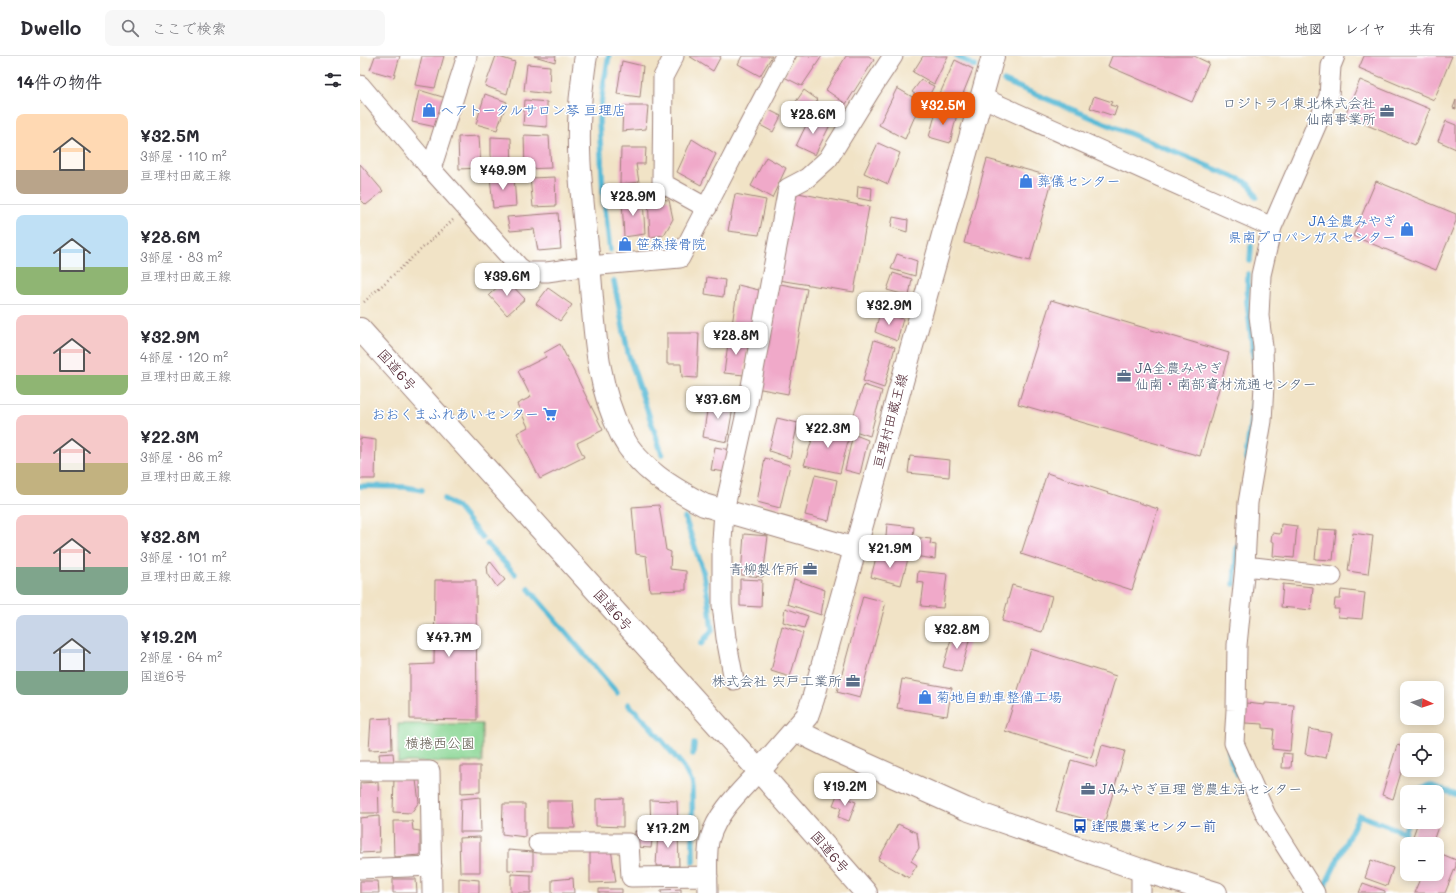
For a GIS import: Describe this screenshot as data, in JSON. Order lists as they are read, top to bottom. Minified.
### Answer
{"streets":{"main road":["国道6号","亘理村田蔵王線"]},"crossings":[["国道6号","亘理村田蔵王線"]],"parks":["横捲西公園"],"places":{"shop":["ヘアトータルサロン琴 亘理店","葬儀センター","JA全農みやぎ 県南プロパンガスセンター","笹森接骨院","菊地自動車整備工場"],"office":["ロジトライ東北株式会社 仙南事業所","JA全農みやぎ 仙南・南部資材流通センター","青柳製作所","株式会社 宍戸工業所","JAみやぎ亘理 営農生活センター"],"supermarket":["おおくまふれあいセンター"],"bus stop":["逢隈農業センター前"]},"north":"right","page":{"header":"Dwello","search":"ここで検索","nav":["地図","レイヤ","共有"],"heading":"14件の物件","price":["¥32.5M","¥28.6M","¥49.9M","¥28.9M","¥39.6M","¥32.9M","¥28.8M","¥37.6M","¥22.3M","¥21.9M","¥32.8M","¥47.7M","¥19.2M","¥17.2M"],"list":[{"name":"¥32.5M","note":"3部屋 · 110 m² · 亘理村田蔵王線"},{"name":"¥28.6M","note":"3部屋 · 83 m² · 亘理村田蔵王線"},{"name":"¥32.9M","note":"4部屋 · 120 m² · 亘理村田蔵王線"},{"name":"¥22.3M","note":"3部屋 · 86 m² · 亘理村田蔵王線"},{"name":"¥32.8M","note":"3部屋 · 101 m² · 亘理村田蔵王線"},{"name":"¥19.2M","note":"2部屋 · 64 m² · 国道6号"}],"map_buttons":["+","−"]}}
